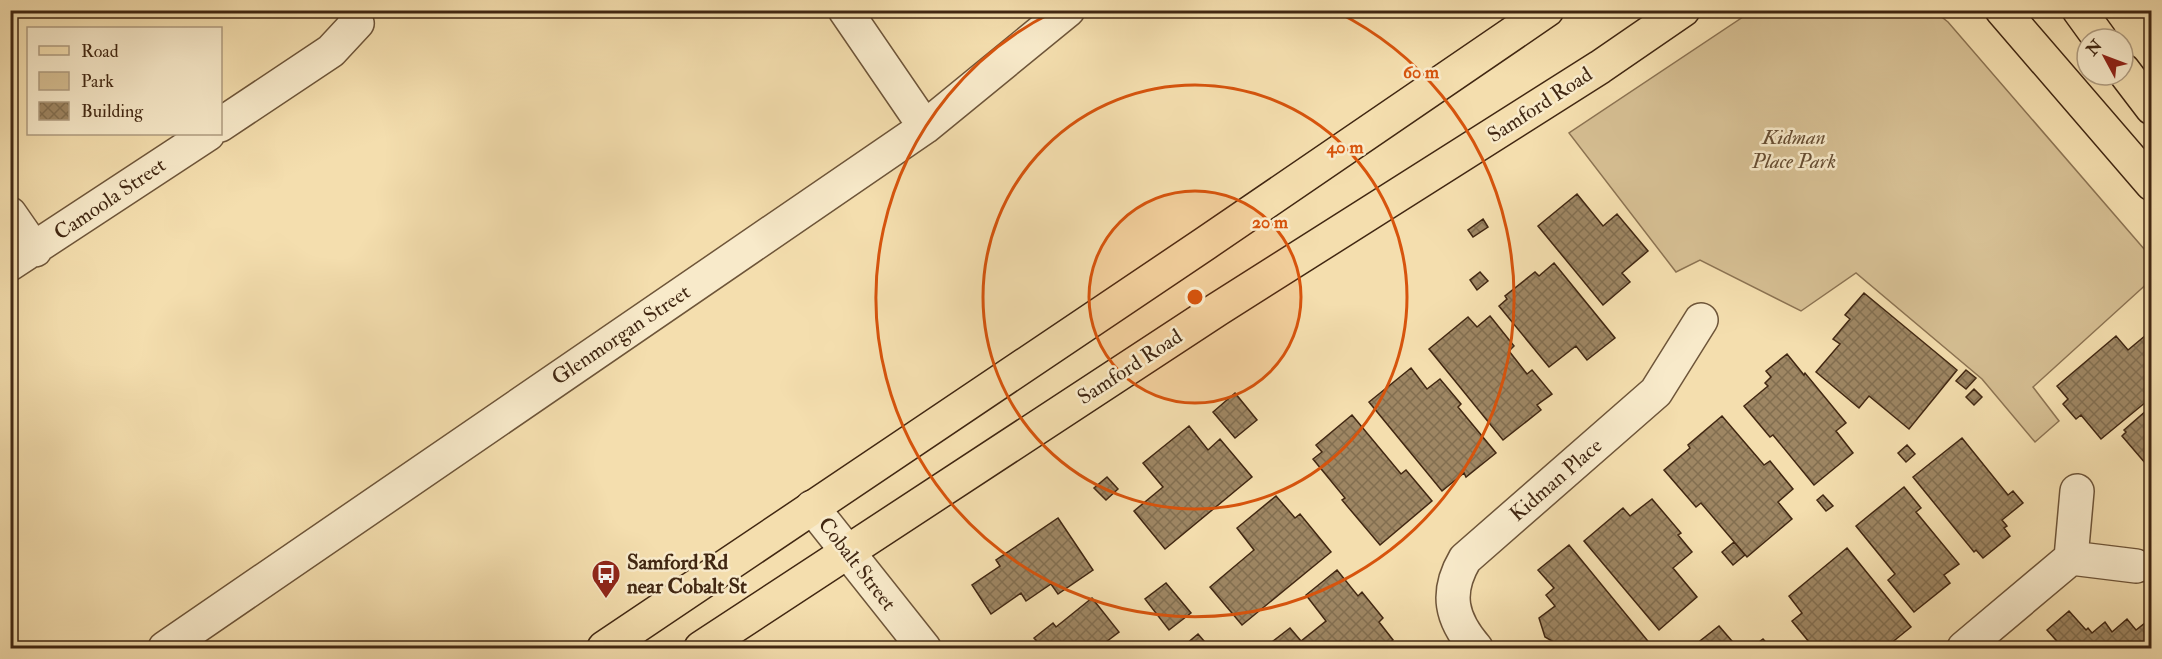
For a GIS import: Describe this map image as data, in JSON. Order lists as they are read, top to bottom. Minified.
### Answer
{"streets":{"main road":["Samford Road"],"street":["Camoola Street","Glenmorgan Street","Kidman Place","Cobalt Street"]},"crossings":[["Samford Road","Cobalt Street"]],"parks":["Kidman Place Park"],"places":{"bus stop":["Samford Rd near Cobalt St"]},"legend":["Road","Park","Building"],"north":"top left","rings":["60 m","40 m","20 m"]}
